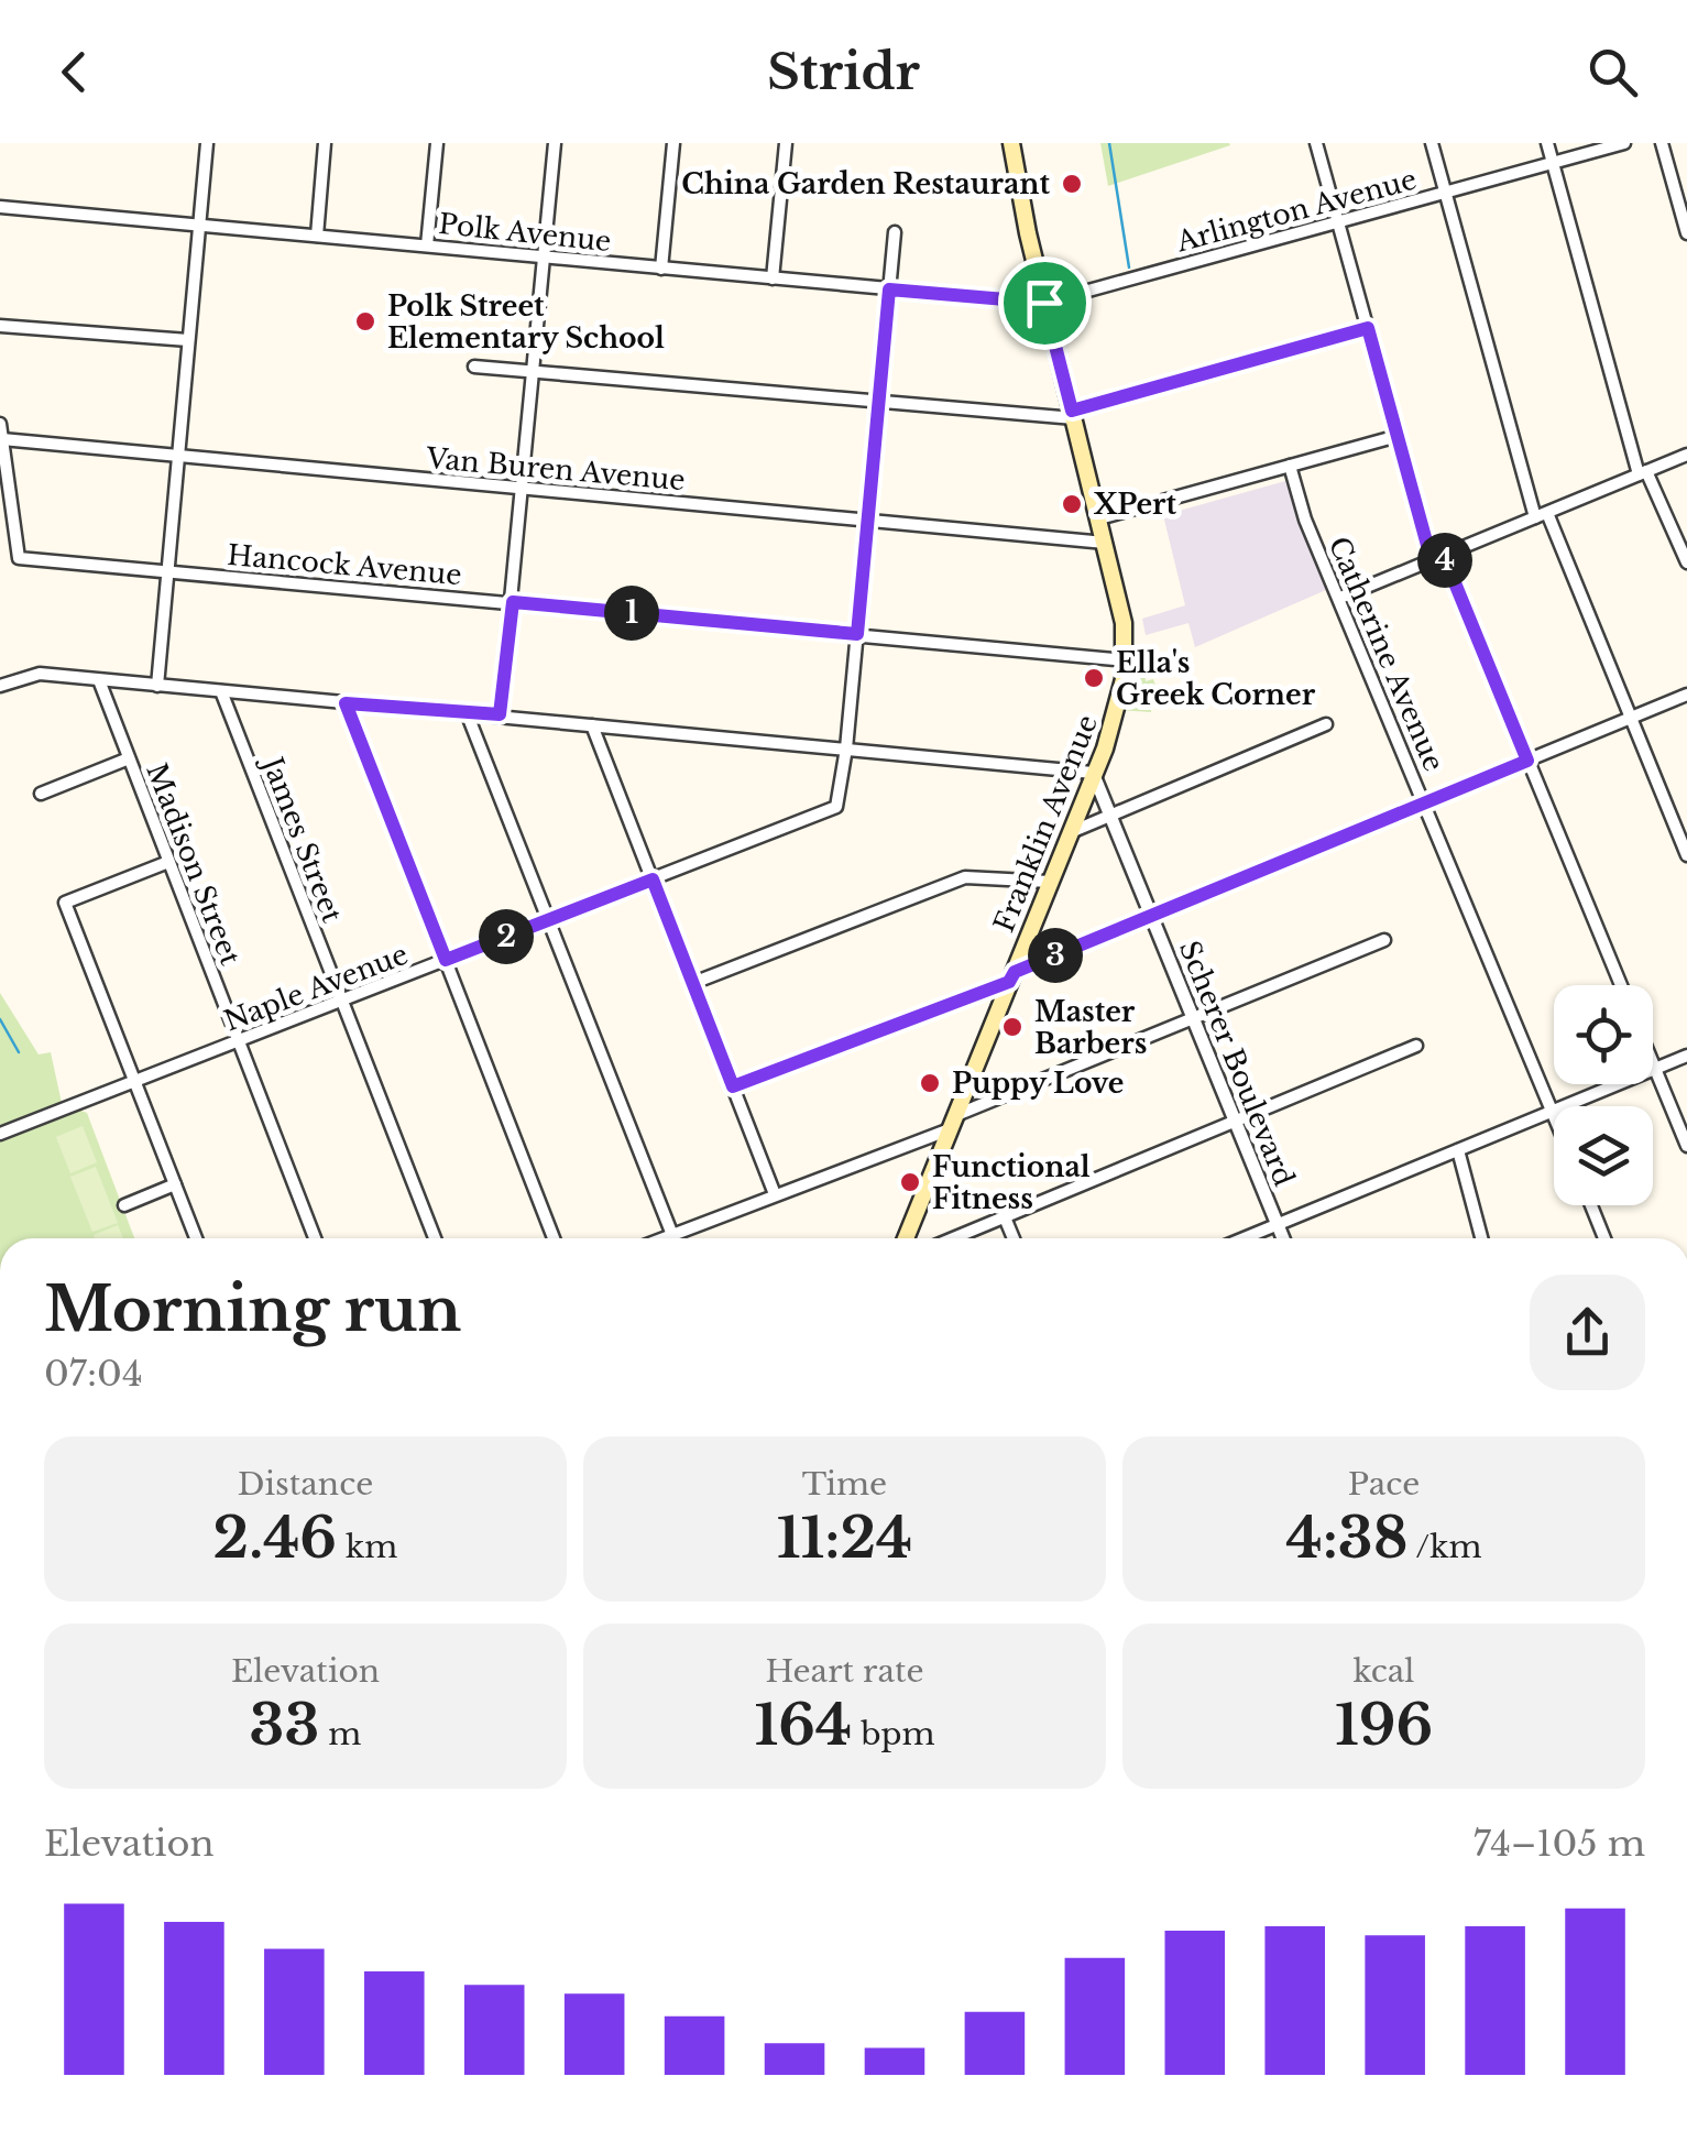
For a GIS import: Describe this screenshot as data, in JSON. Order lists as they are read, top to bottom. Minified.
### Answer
{"streets":{"main road":["Franklin Avenue"],"street":["Arlington Avenue","Polk Avenue","Van Buren Avenue","Hancock Avenue","Catherine Avenue","James Street","Madison Street","Naple Avenue","Scherer Boulevard"]},"crossings":[["Arlington Avenue","Polk Avenue"],["Arlington Avenue","Franklin Avenue"],["Polk Avenue","Franklin Avenue"],["Van Buren Avenue","Hancock Avenue"],["Van Buren Avenue","Franklin Avenue"],["Hancock Avenue","Franklin Avenue"],["Franklin Avenue","Scherer Boulevard"],["James Street","Naple Avenue"],["Madison Street","Naple Avenue"]],"places":["China Garden Restaurant","Polk Street Elementary School","XPert","Ella's Greek Corner","Master Barbers","Puppy Love","Functional Fitness"],"page":{"header":"Stridr","pins":["4","1","2","3"],"heading":["Morning run","07:04"],"stats":[["Distance","2.46 km"],["Time","11:24"],["Pace","4:38 /km"],["Elevation","33 m"],["Heart rate","164 bpm"],["kcal","196"]],"chart":["Elevation","74–105 m"]}}
